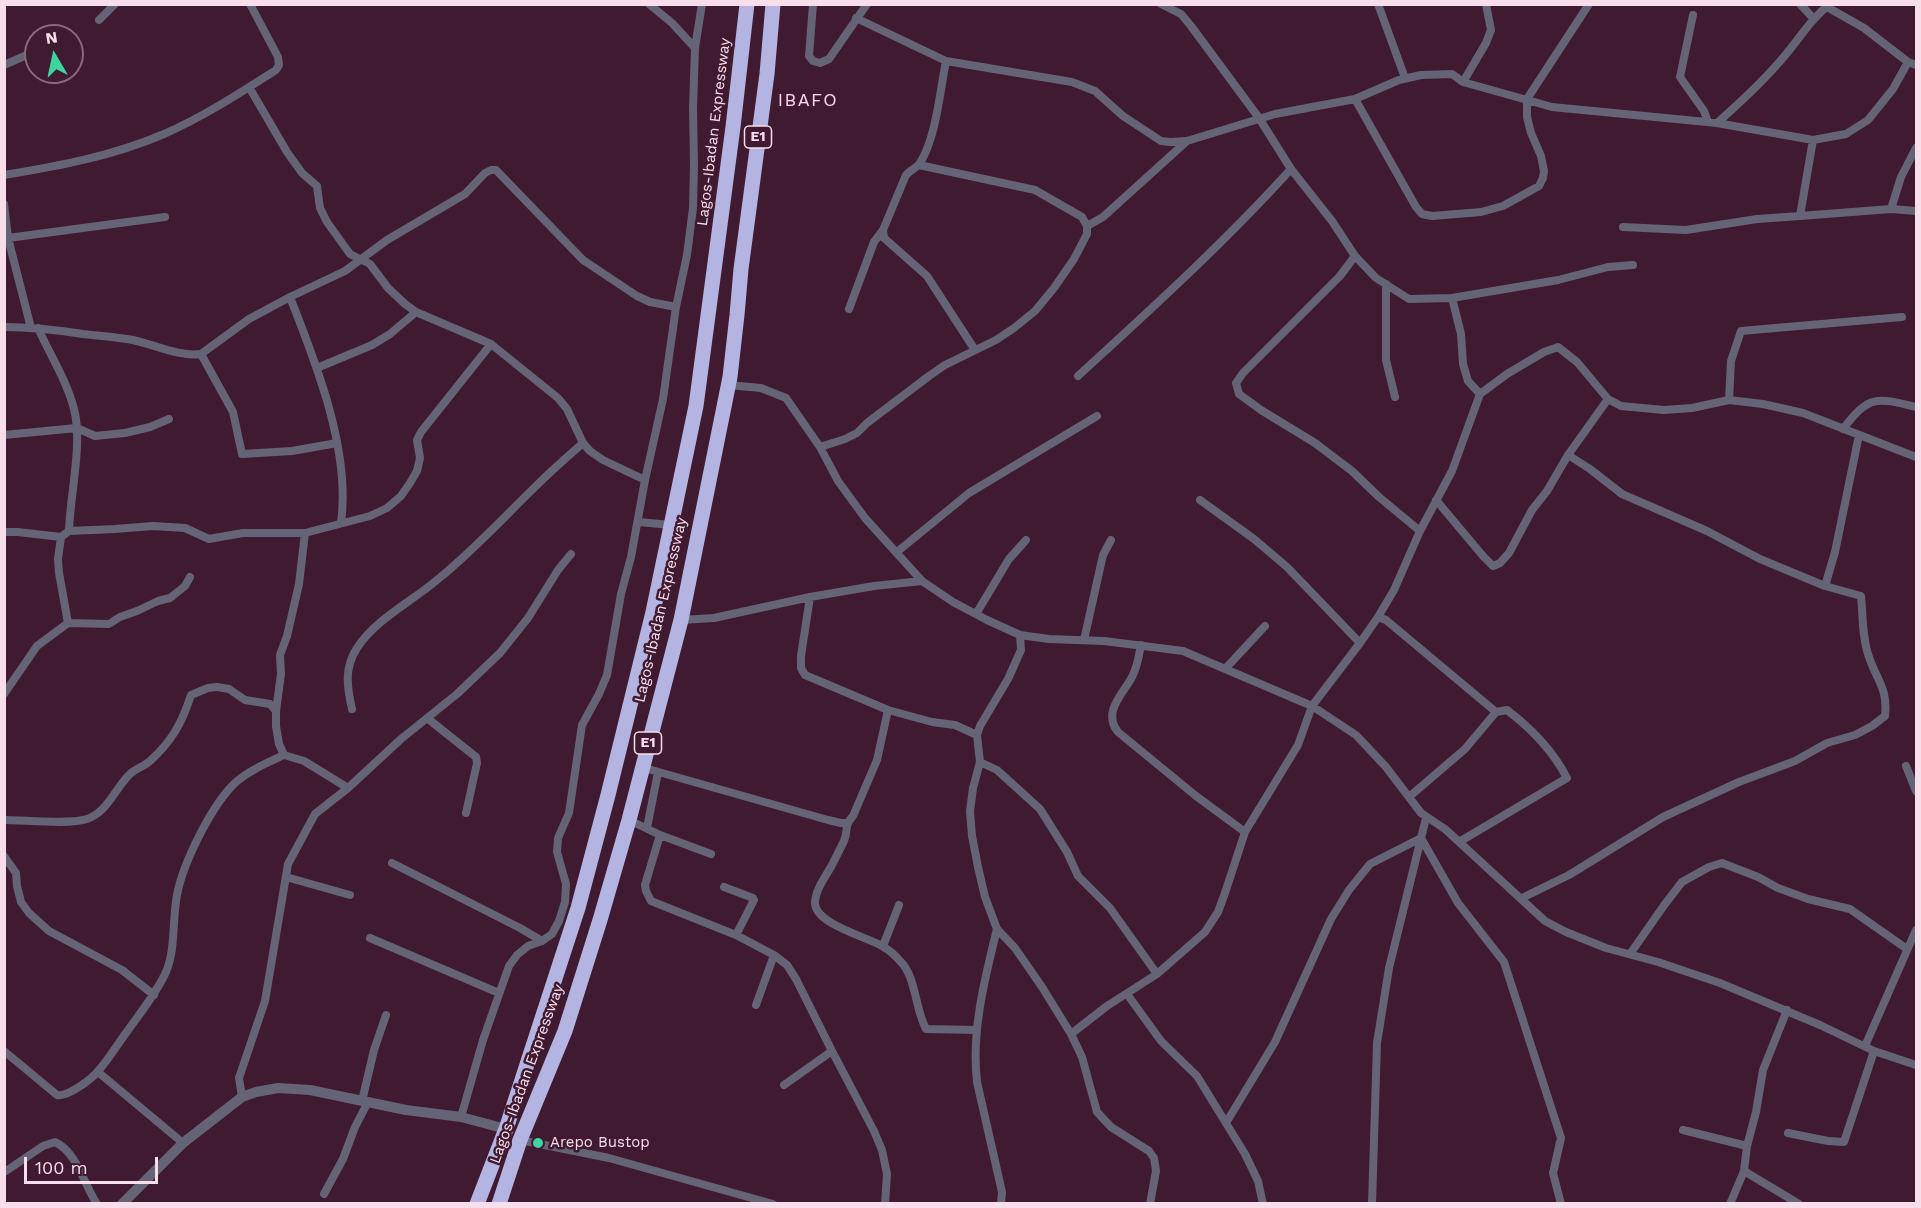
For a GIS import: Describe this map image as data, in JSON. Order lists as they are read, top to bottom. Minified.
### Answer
{"streets":{"highway":["Lagos-Ibadan Expressway","E1"]},"districts":["IBAFO"],"places":["Arepo Bustop"],"scale_bar":"100 m","north":"top"}
